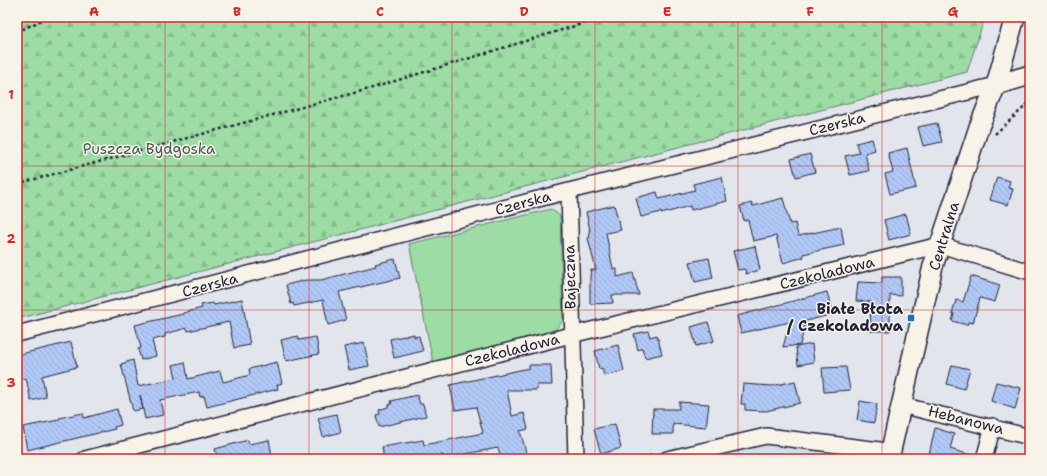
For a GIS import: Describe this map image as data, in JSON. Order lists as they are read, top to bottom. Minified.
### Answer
{"streets":{"street":["Czerska","Centralna","Czekoladowa","Bajeczna","Hebanowa"]},"crossings":[["Czerska","Centralna"],["Czerska","Bajeczna"],["Centralna","Czekoladowa"],["Centralna","Hebanowa"],["Czekoladowa","Bajeczna"]],"parks":["Puszcza Bydgoska"],"places":{"transit":["Białe Błota / Czekoladowa"]},"grid":{"columns":["A","B","C","D","E","F","G"],"rows":["1","2","3"]}}
